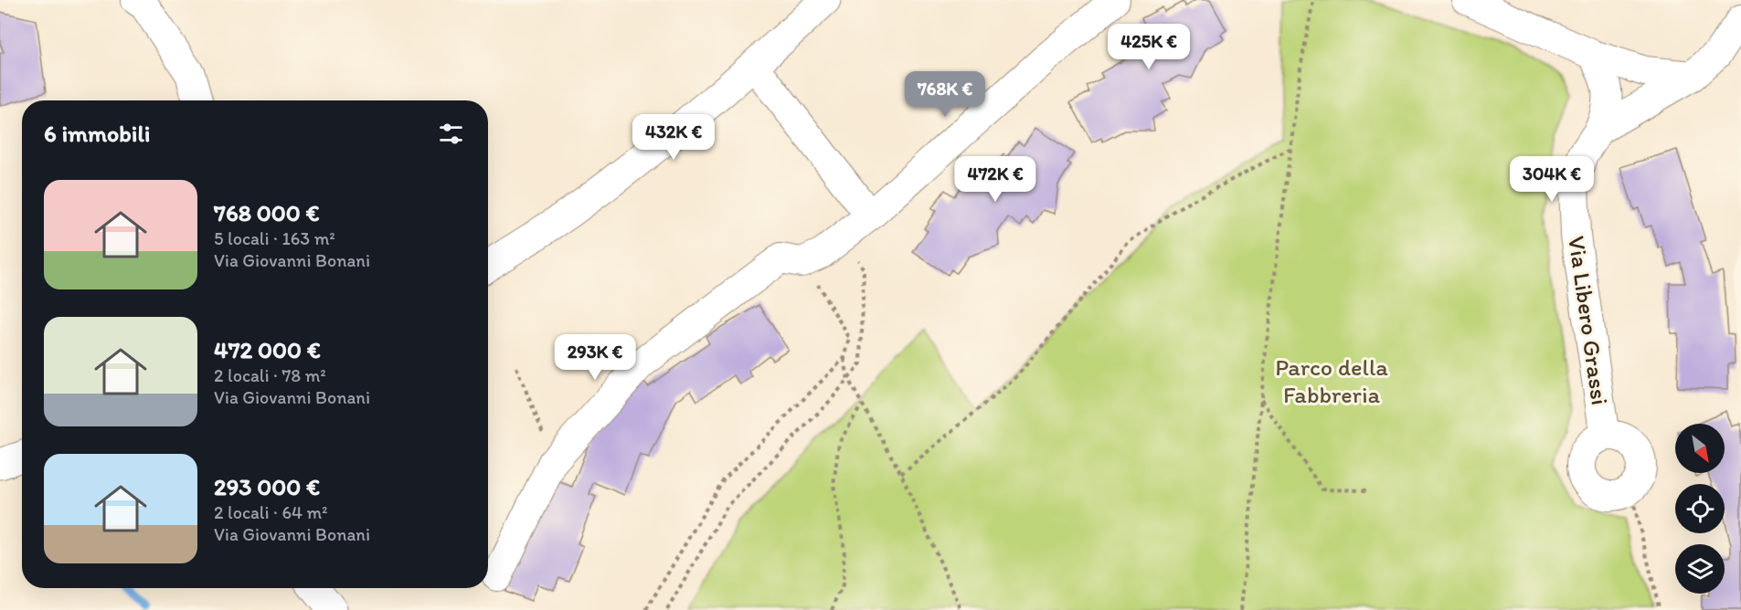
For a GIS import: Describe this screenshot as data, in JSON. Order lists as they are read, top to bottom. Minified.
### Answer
{"streets":{"street":["Via Libero Grassi"]},"parks":["Parco della Fabbreria"],"north":"bottom right","page":{"price":["425K €","768K €","432K €","472K €","304K €","293K €"],"heading":"6 immobili","list":[{"name":"768 000 €","note":"5 locali · 163 m² · Via Giovanni Bonani"},{"name":"472 000 €","note":"2 locali · 78 m² · Via Giovanni Bonani"},{"name":"293 000 €","note":"2 locali · 64 m² · Via Giovanni Bonani"}]}}
